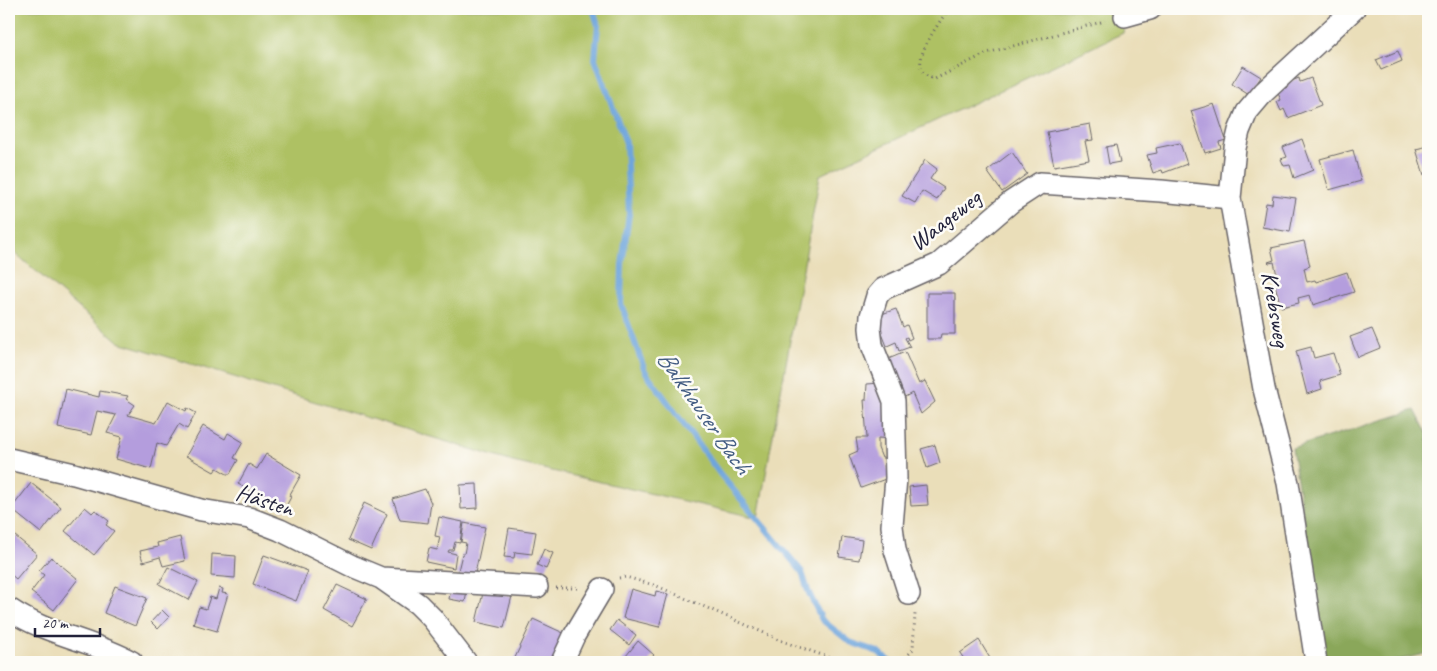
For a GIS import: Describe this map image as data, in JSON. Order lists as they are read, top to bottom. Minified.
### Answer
{"streets":{"street":["Waageweg","Krebsweg","Hästen"]},"crossings":[["Waageweg","Krebsweg"]],"water":["Balkhauser Bach"],"scale_bar":"20 m"}
